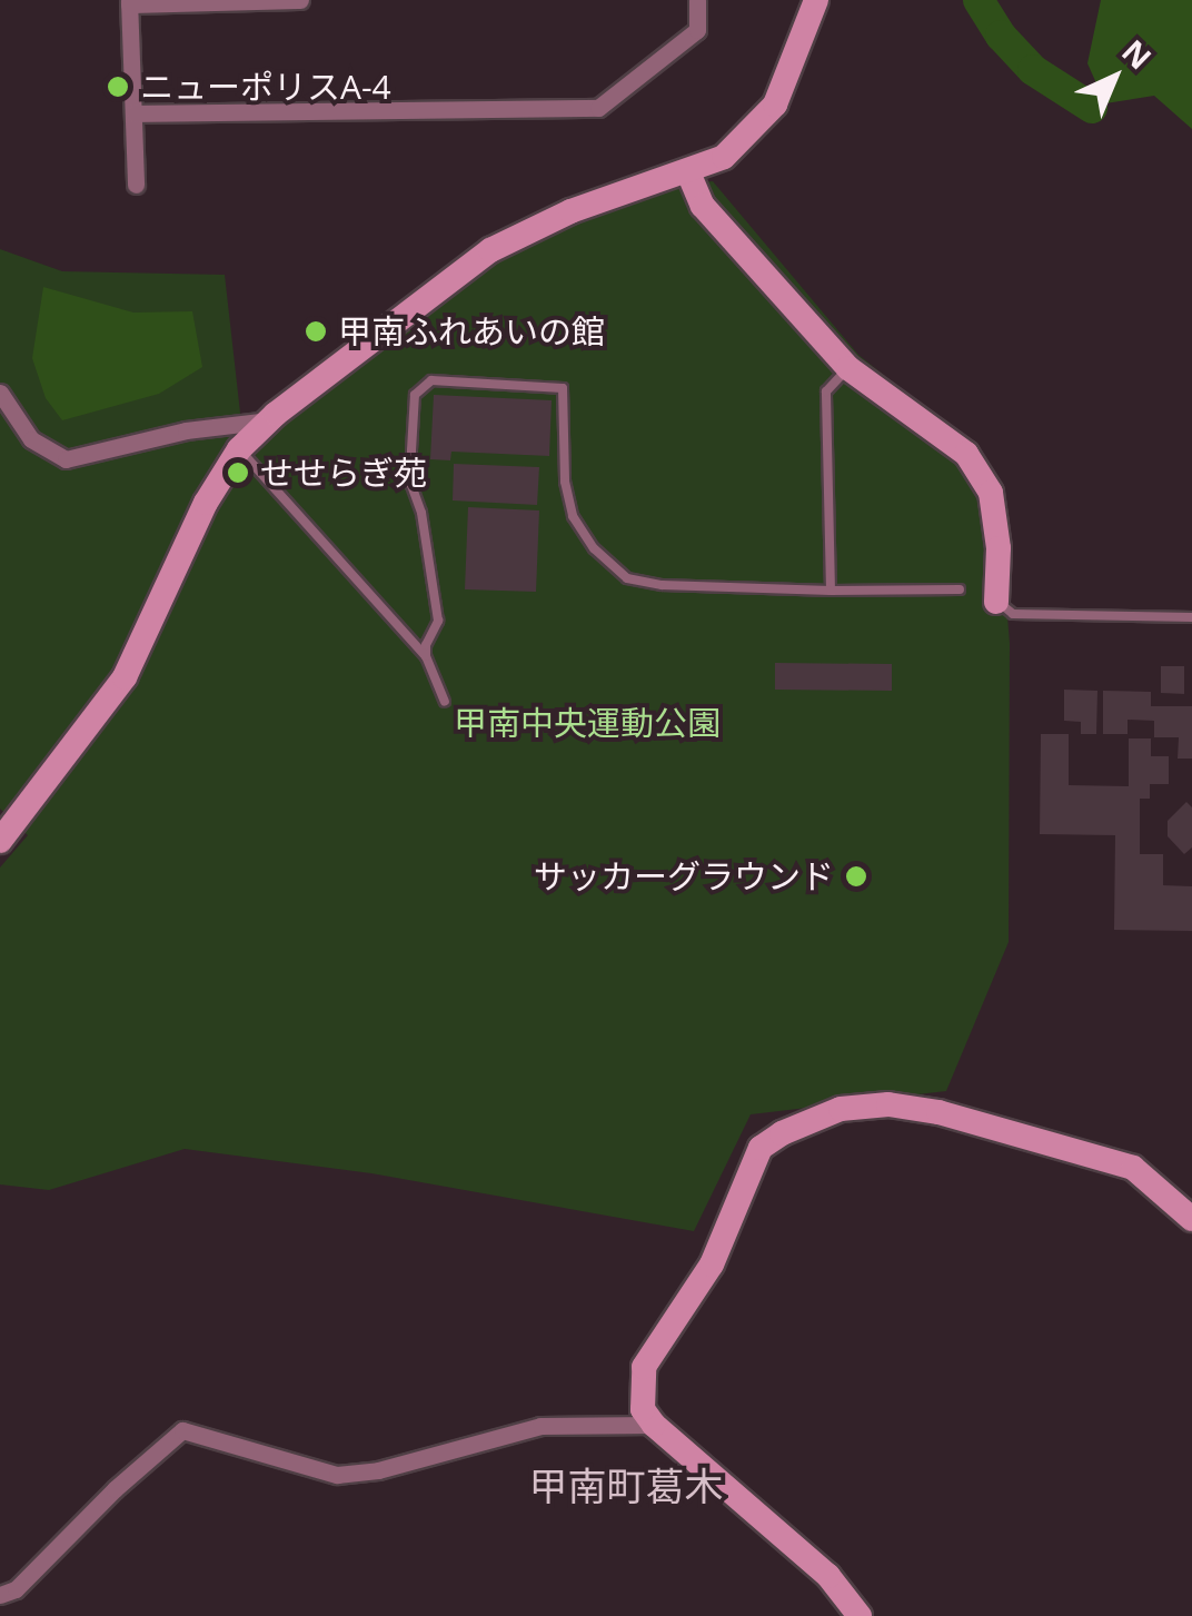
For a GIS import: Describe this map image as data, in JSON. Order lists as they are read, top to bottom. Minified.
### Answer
{"districts":["甲南町葛木"],"parks":["甲南中央運動公園"],"places":["ニューポリスA-4","甲南ふれあいの館","せせらぎ苑","サッカーグラウンド"],"north":"top right"}
